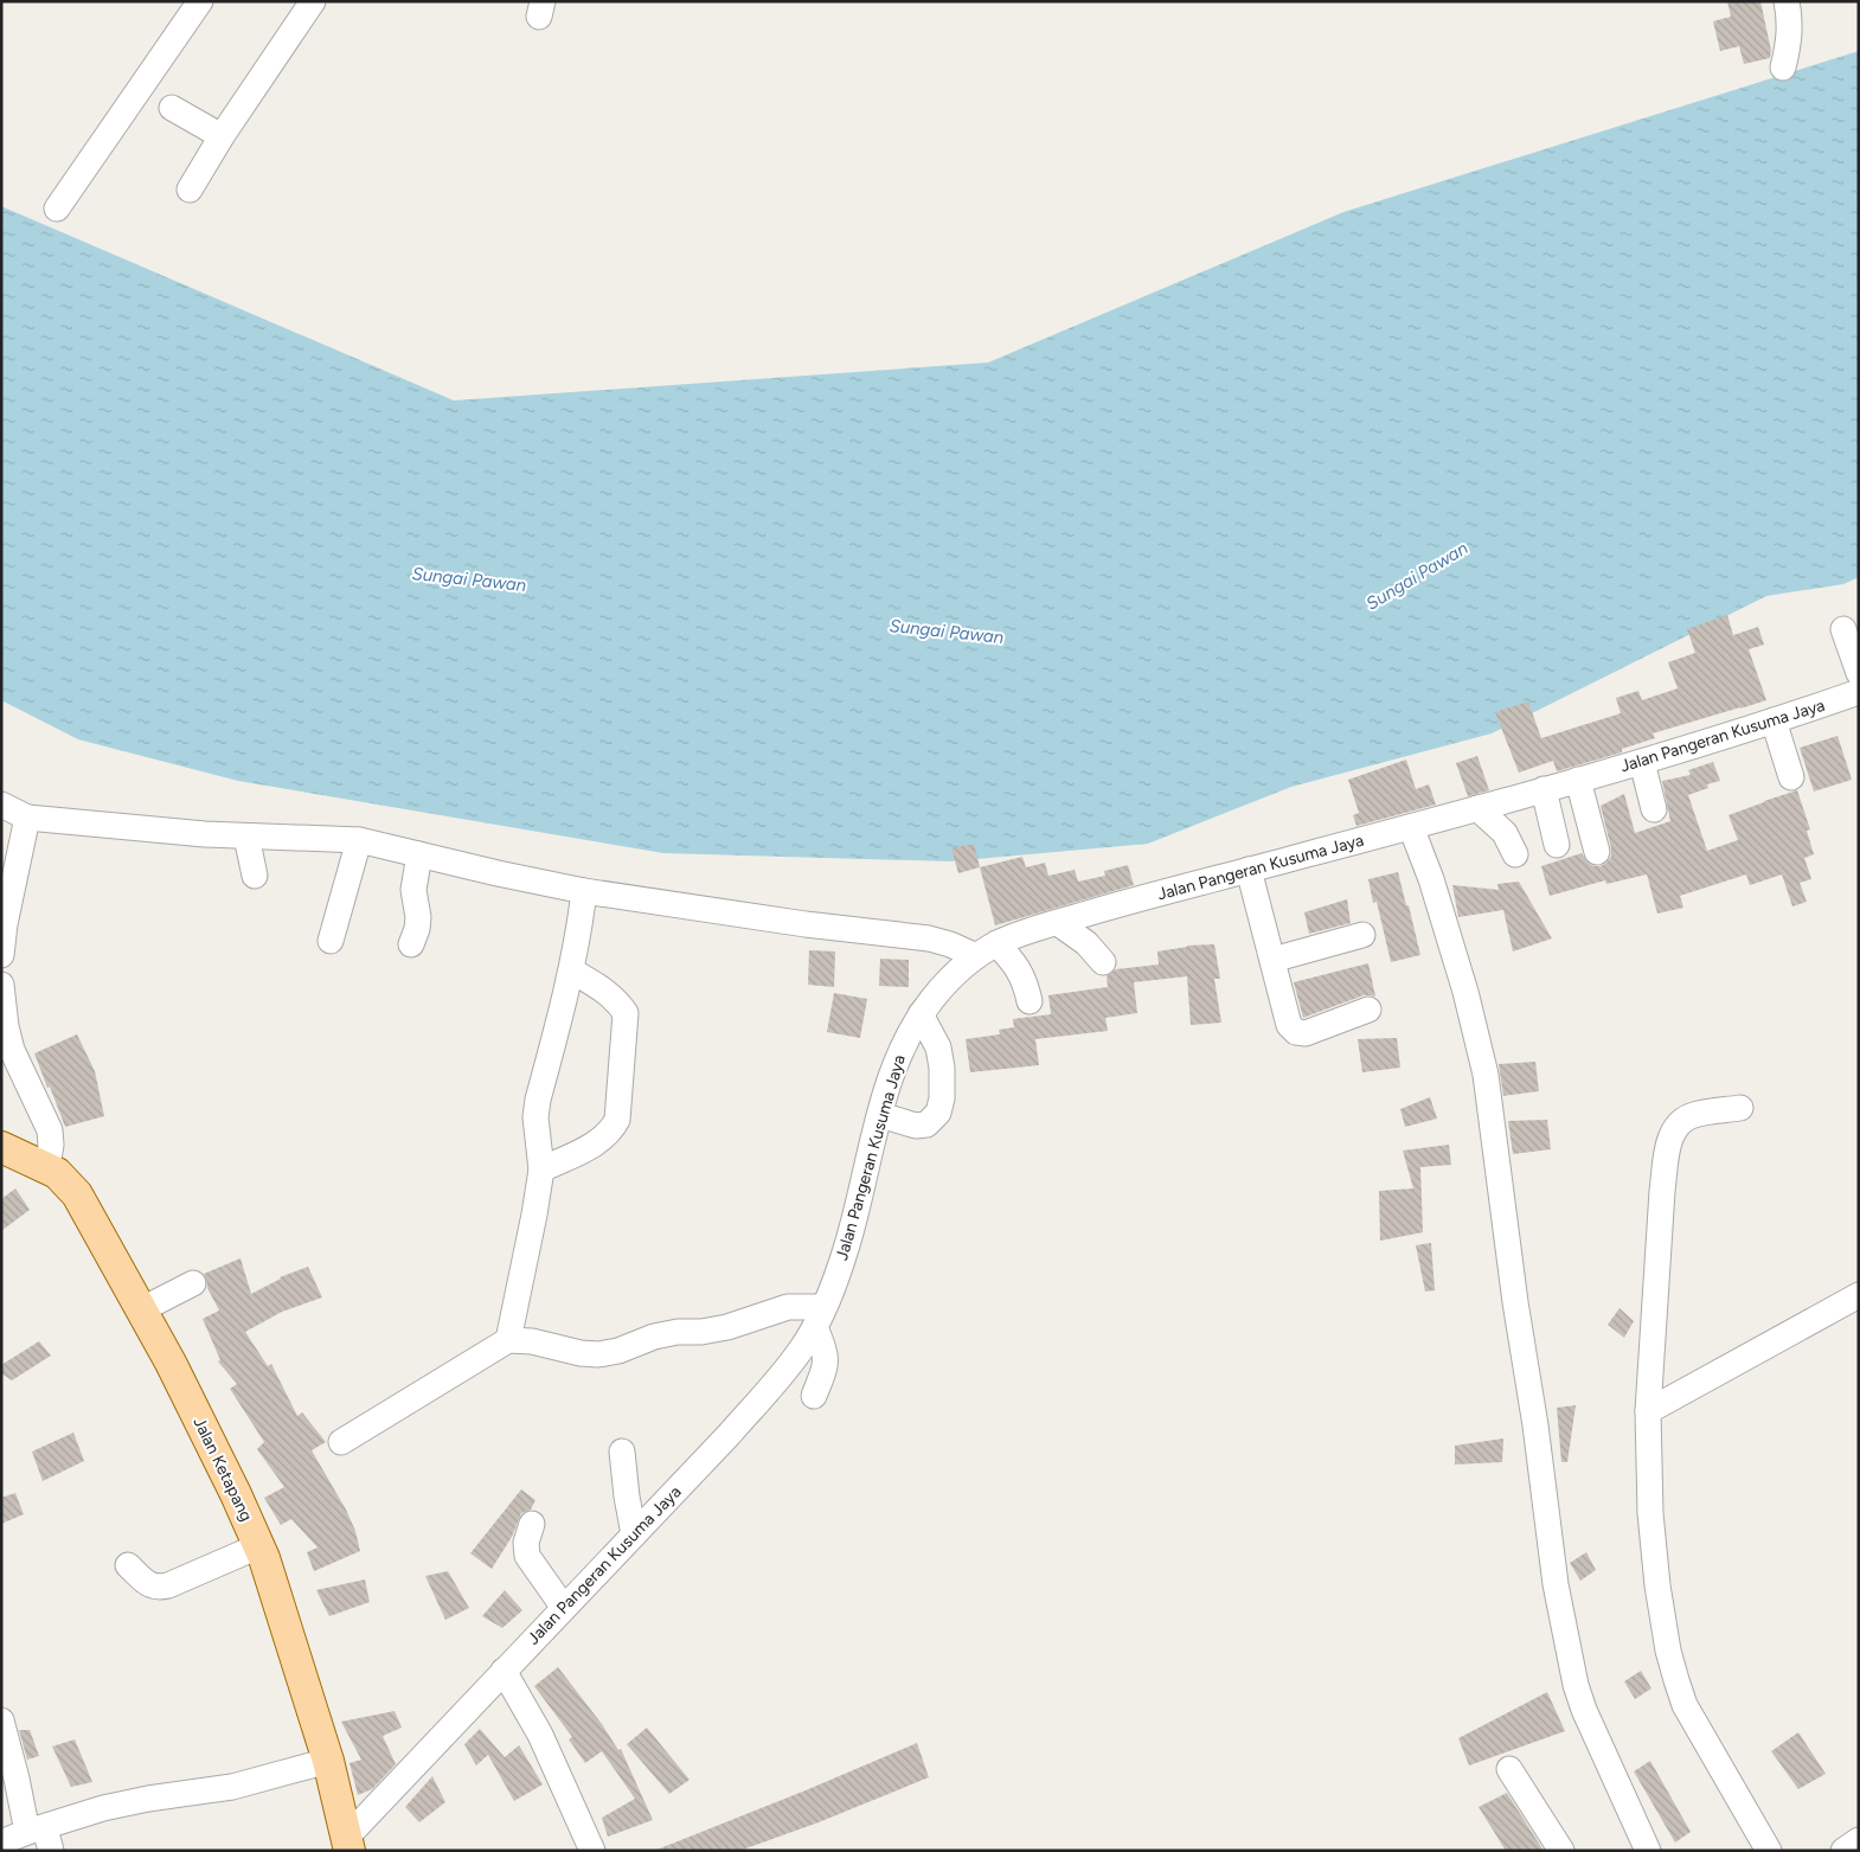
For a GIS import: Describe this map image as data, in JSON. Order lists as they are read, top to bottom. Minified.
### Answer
{"streets":{"main road":["Jalan Ketapang"],"street":["Jalan Pangeran Kusuma Jaya"]},"crossings":[["Jalan Pangeran Kusuma Jaya","Jalan Ketapang"]],"water":["Sungai Pawan"]}
